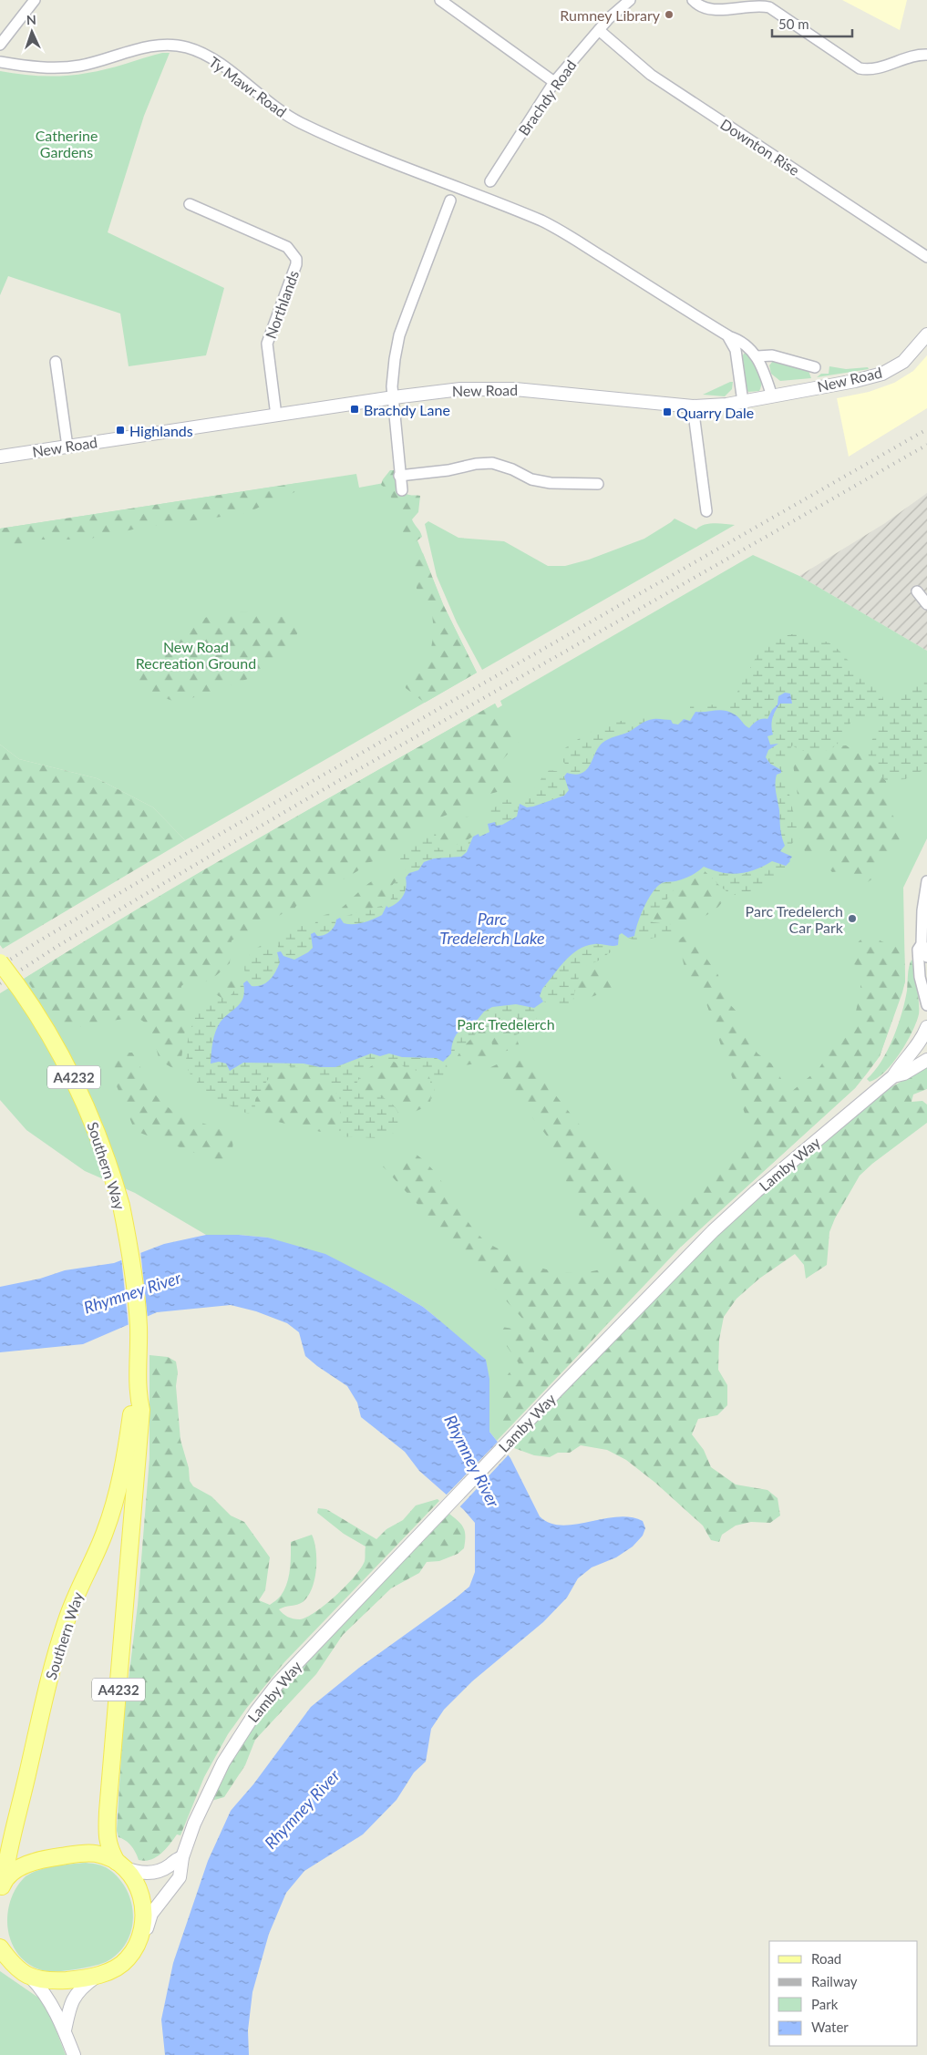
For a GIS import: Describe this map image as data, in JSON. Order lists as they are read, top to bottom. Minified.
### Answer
{"streets":{"main road":["A4232","Southern Way"],"street":["Ty Mawr Road","Brachdy Road","Downton Rise","Northlands","New Road","Lamby Way"]},"crossings":[["Brachdy Road","Downton Rise"],["Northlands","New Road"],["Lamby Way","Southern Way"]],"water":["Parc Tredelerch Lake","Rhymney River"],"parks":["Catherine Gardens","New Road Recreation Ground","Parc Tredelerch"],"places":{"other":["Rumney Library","Parc Tredelerch Car Park"],"transit":["Brachdy Lane","Quarry Dale","Highlands"]},"legend":["Road","Railway","Park","Water"],"scale_bar":"50 m","north":"top"}
